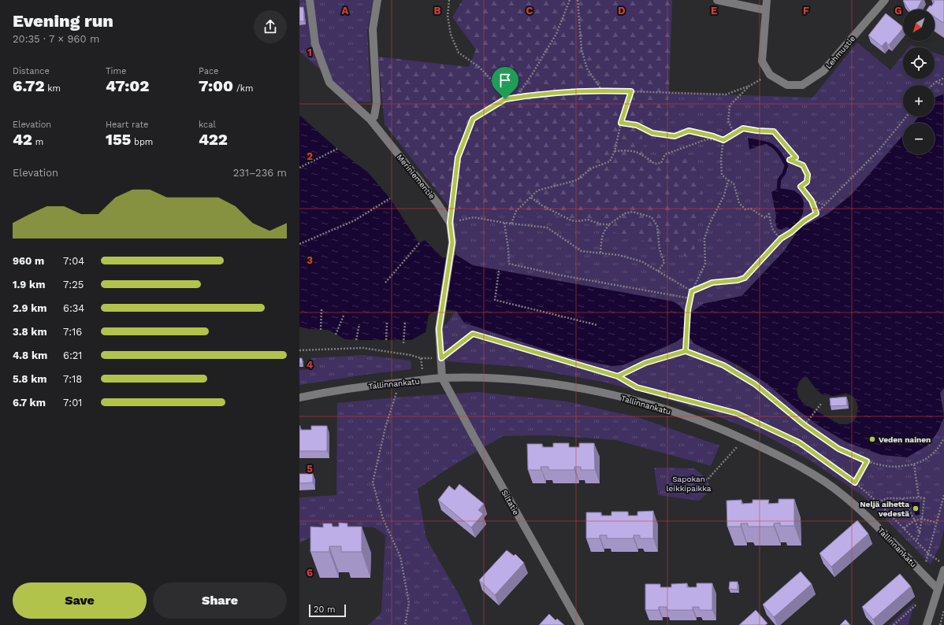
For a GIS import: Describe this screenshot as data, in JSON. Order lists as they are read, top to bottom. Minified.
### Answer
{"streets":{"street":["Lehmustie","Meriniementie","Tallinnankatu","Siltatie"]},"crossings":[["Meriniementie","Tallinnankatu"],["Meriniementie","Siltatie"],["Tallinnankatu","Siltatie"]],"parks":["Sapokan leikkipaikka"],"places":["Veden nainen","Neljä aihetta vedestä"],"scale_bar":"20 m","north":"bottom left","page":{"heading":["Evening run","20:35 · 7 × 960 m"],"map_buttons":["+","−"],"stats":[["Distance","6.72 km"],["Time","47:02"],["Pace","7:00 /km"],["Elevation","42 m"],["Heart rate","155 bpm"],["kcal","422"]],"chart":["Elevation","231–236 m"],"list":[{"name":"960 m","note":"7:04"},{"name":"1.9 km","note":"7:25"},{"name":"2.9 km","note":"6:34"},{"name":"3.8 km","note":"7:16"},{"name":"4.8 km","note":"6:21"},{"name":"5.8 km","note":"7:18"},{"name":"6.7 km","note":"7:01"}],"buttons":["Save","Share"],"scale":"20 m"},"grid":{"columns":["A","B","C","D","E","F","G"],"rows":["1","2","3","4","5","6"]}}
